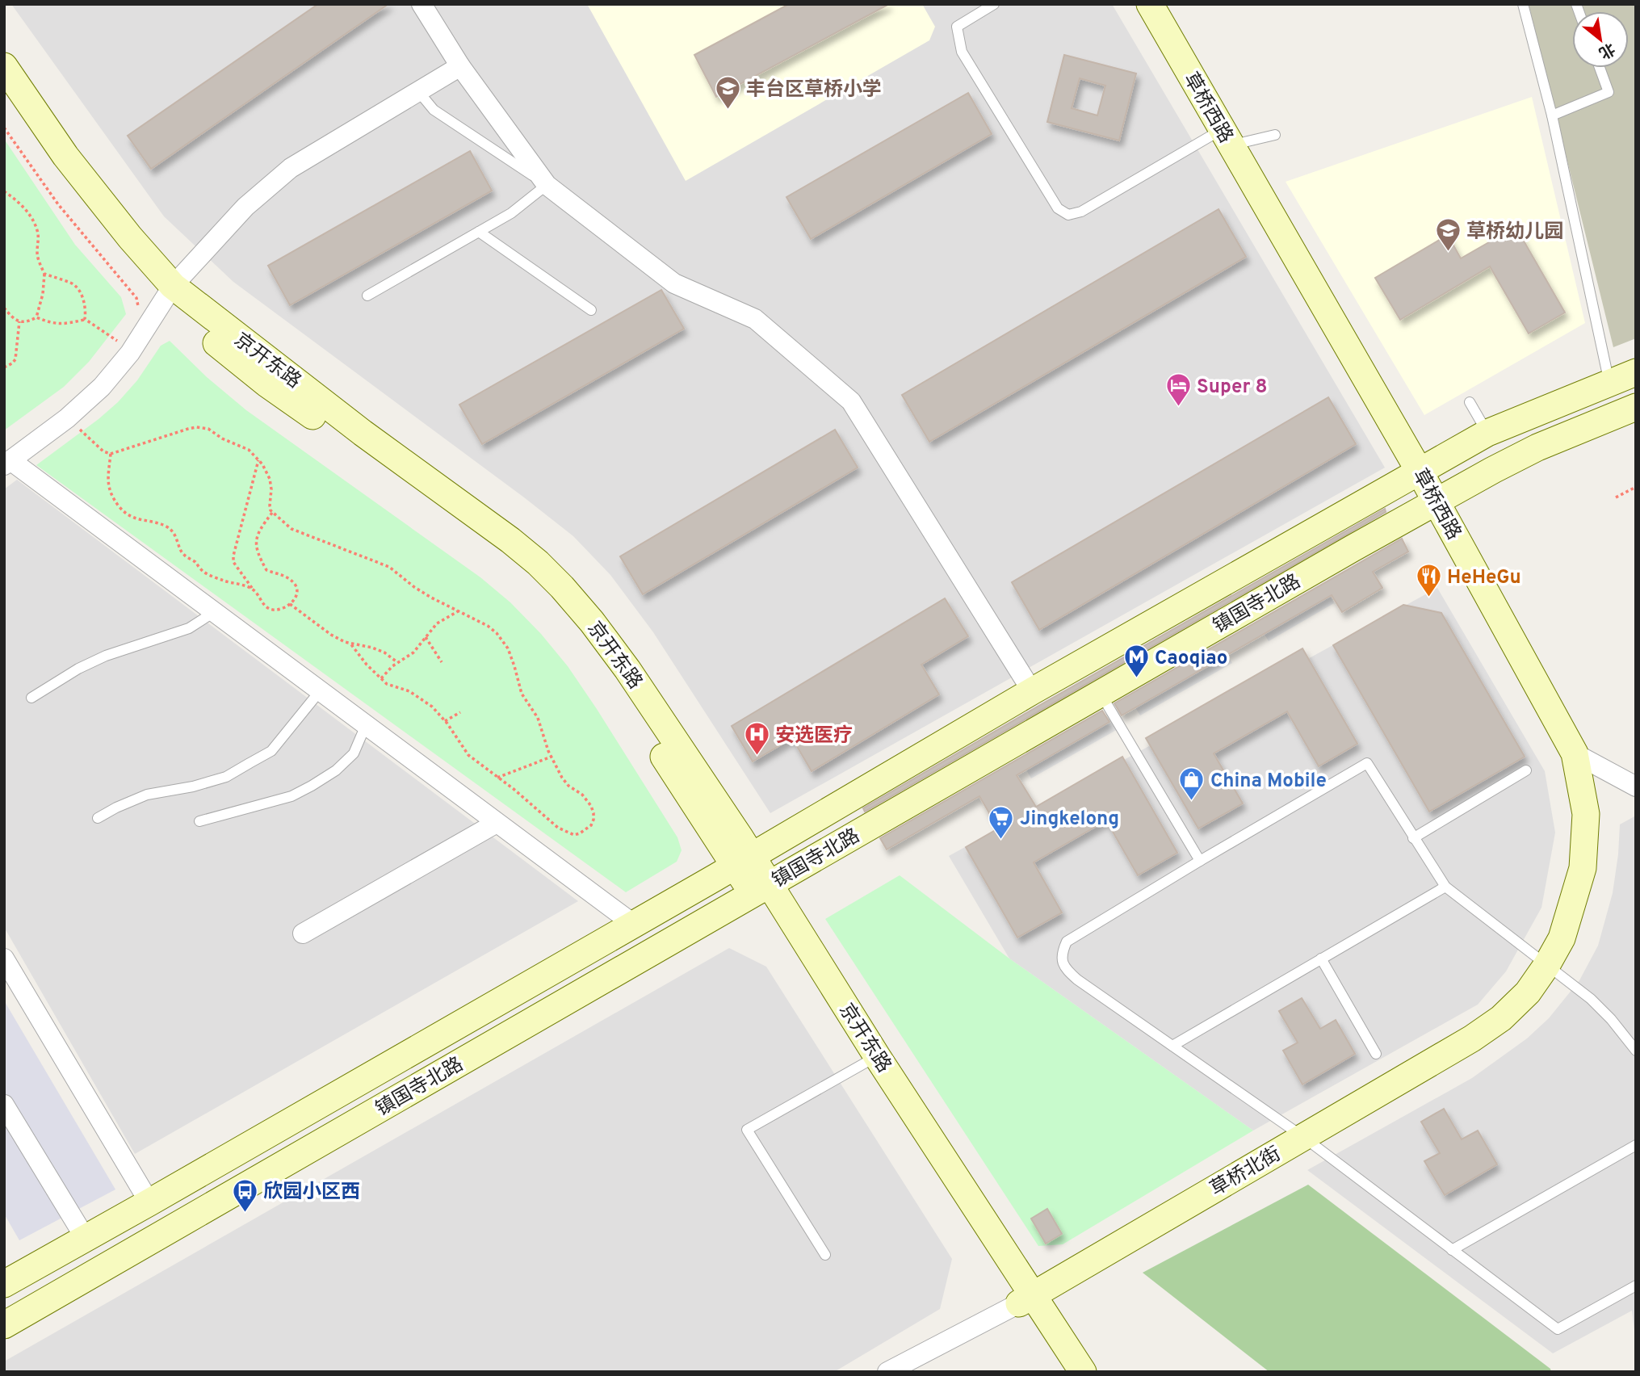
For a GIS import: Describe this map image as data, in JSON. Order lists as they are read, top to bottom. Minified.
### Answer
{"streets":{"street":["草桥西路","京开东路","镇国寺北路","草桥北街"]},"crossings":[["草桥西路","镇国寺北路"],["草桥西路","草桥北街"],["京开东路","镇国寺北路"],["京开东路","草桥北街"]],"places":{"school or university":["丰台区草桥小学","草桥幼儿园"],"hotel":["Super 8"],"restaurant":["HeHeGu"],"metro station":["Caoqiao"],"hospital":["安选医疗"],"shop":["China Mobile"],"supermarket":["Jingkelong"],"bus stop":["欣园小区西"]},"north":"bottom right"}
